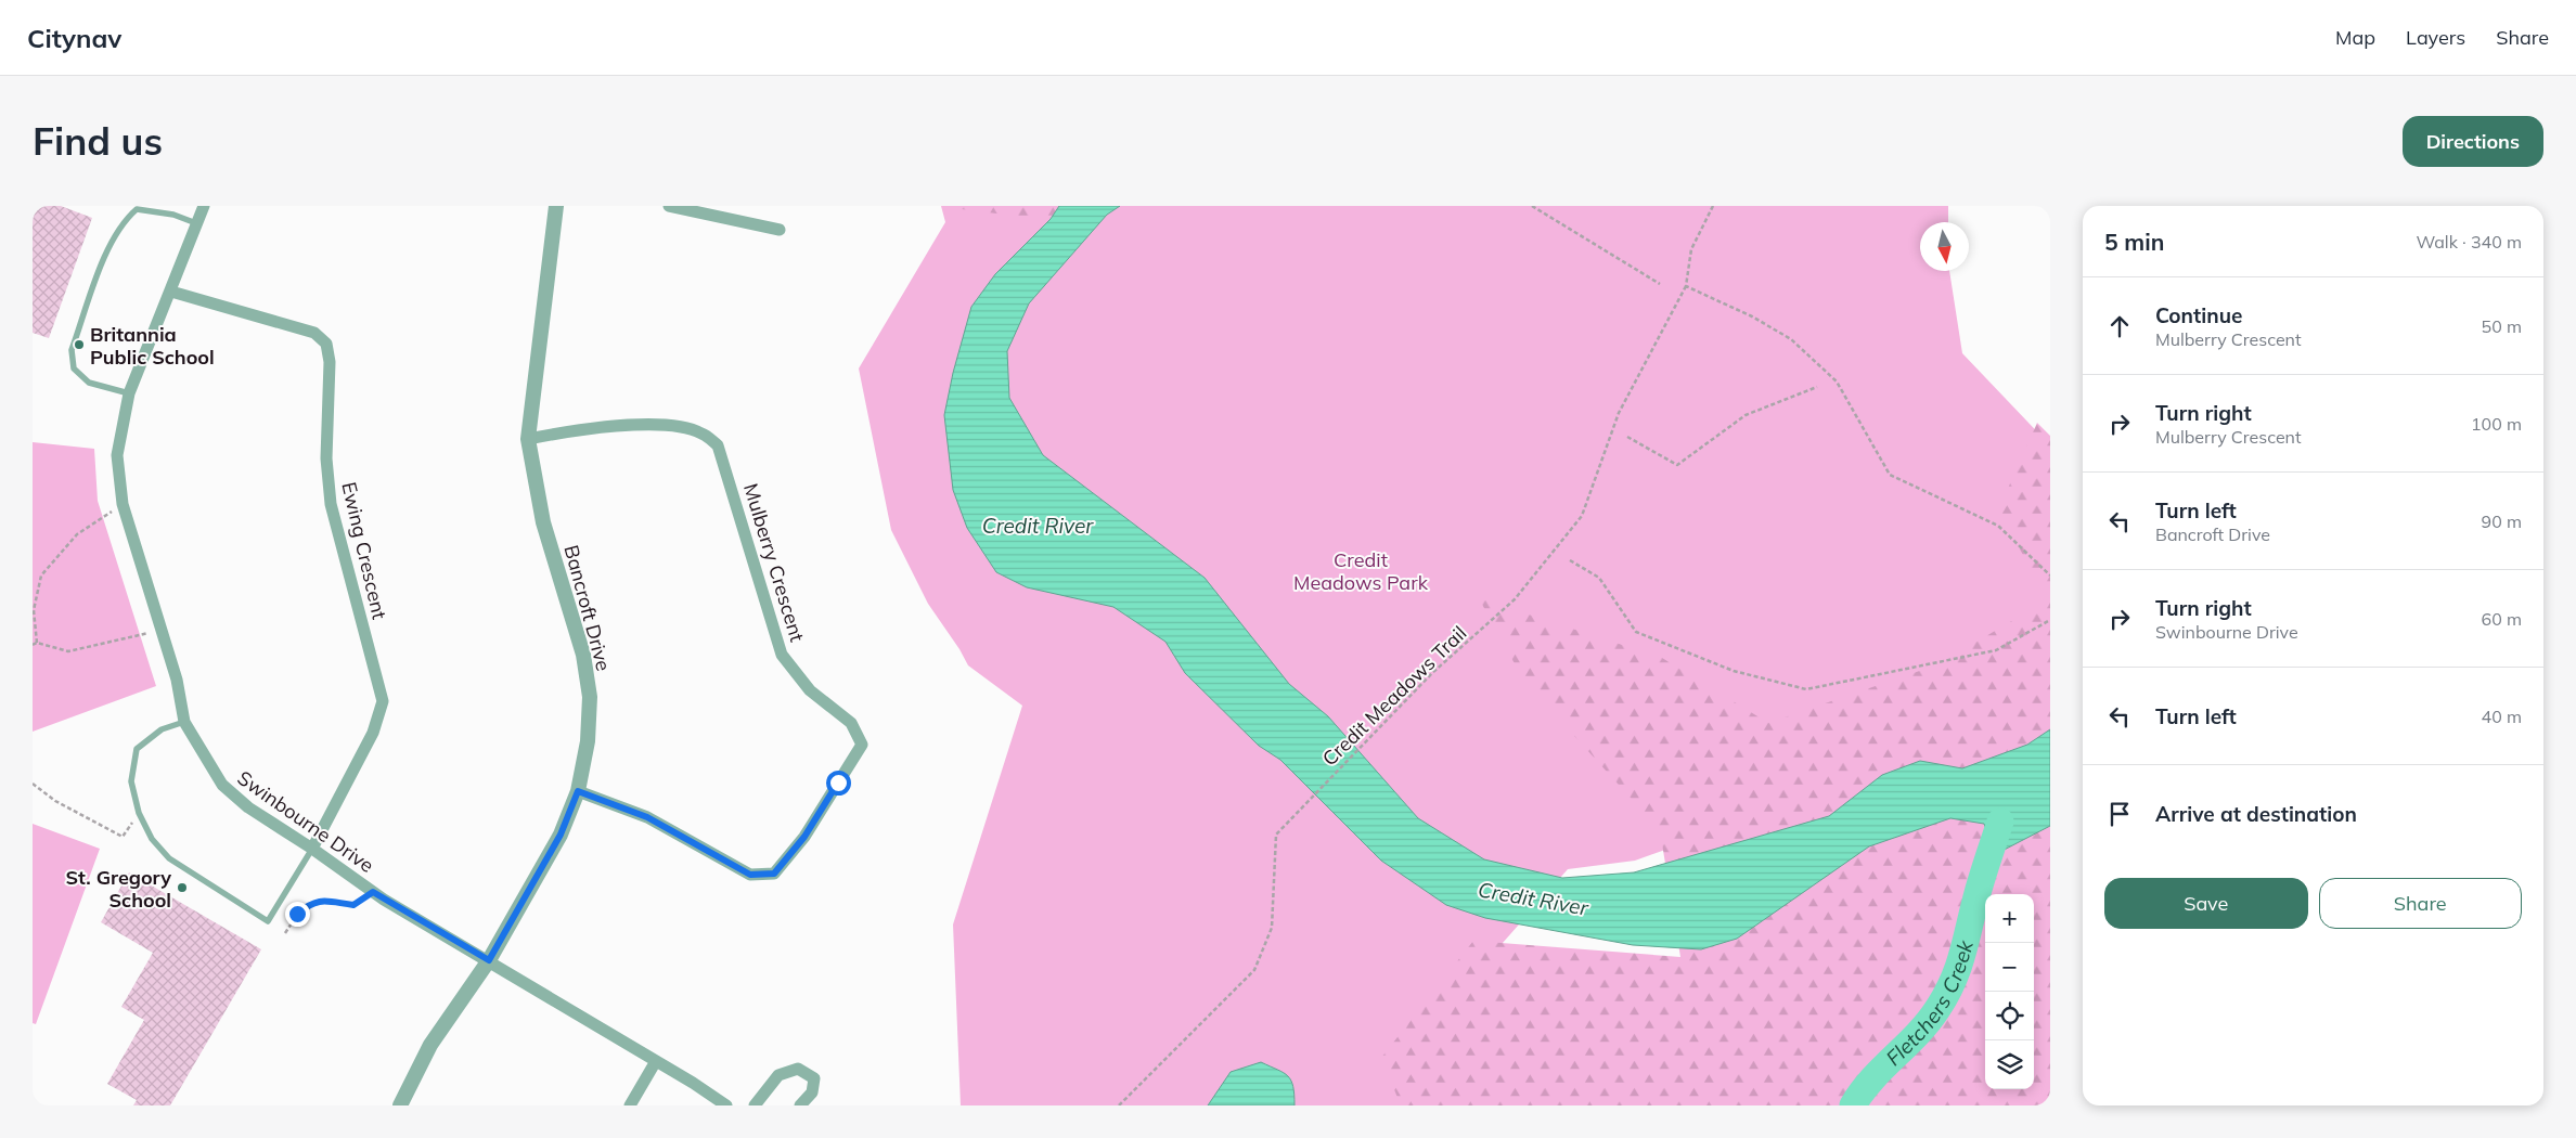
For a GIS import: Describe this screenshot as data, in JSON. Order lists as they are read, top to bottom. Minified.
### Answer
{"streets":{"street":["Ewing Crescent","Mulberry Crescent","Bancroft Drive","Swinbourne Drive"],"path":["Credit Meadows Trail"]},"crossings":[["Ewing Crescent","Swinbourne Drive"],["Mulberry Crescent","Bancroft Drive"],["Bancroft Drive","Swinbourne Drive"]],"water":["Credit River","Fletchers Creek"],"parks":["Credit Meadows Park"],"places":["Britannia Public School","St. Gregory School"],"north":"bottom","page":{"header":"Citynav","nav":["Map","Layers","Share"],"buttons":["Directions",["Save","Share"]],"title":"Find us","heading":["5 min","Walk · 340 m"],"list":[["Continue","Mulberry Crescent","50 m"],["Turn right","Mulberry Crescent","100 m"],["Turn left","Bancroft Drive","90 m"],["Turn right","Swinbourne Drive","60 m"],["Turn left","40 m"],"Arrive at destination"],"map_buttons":["+","−"]}}
